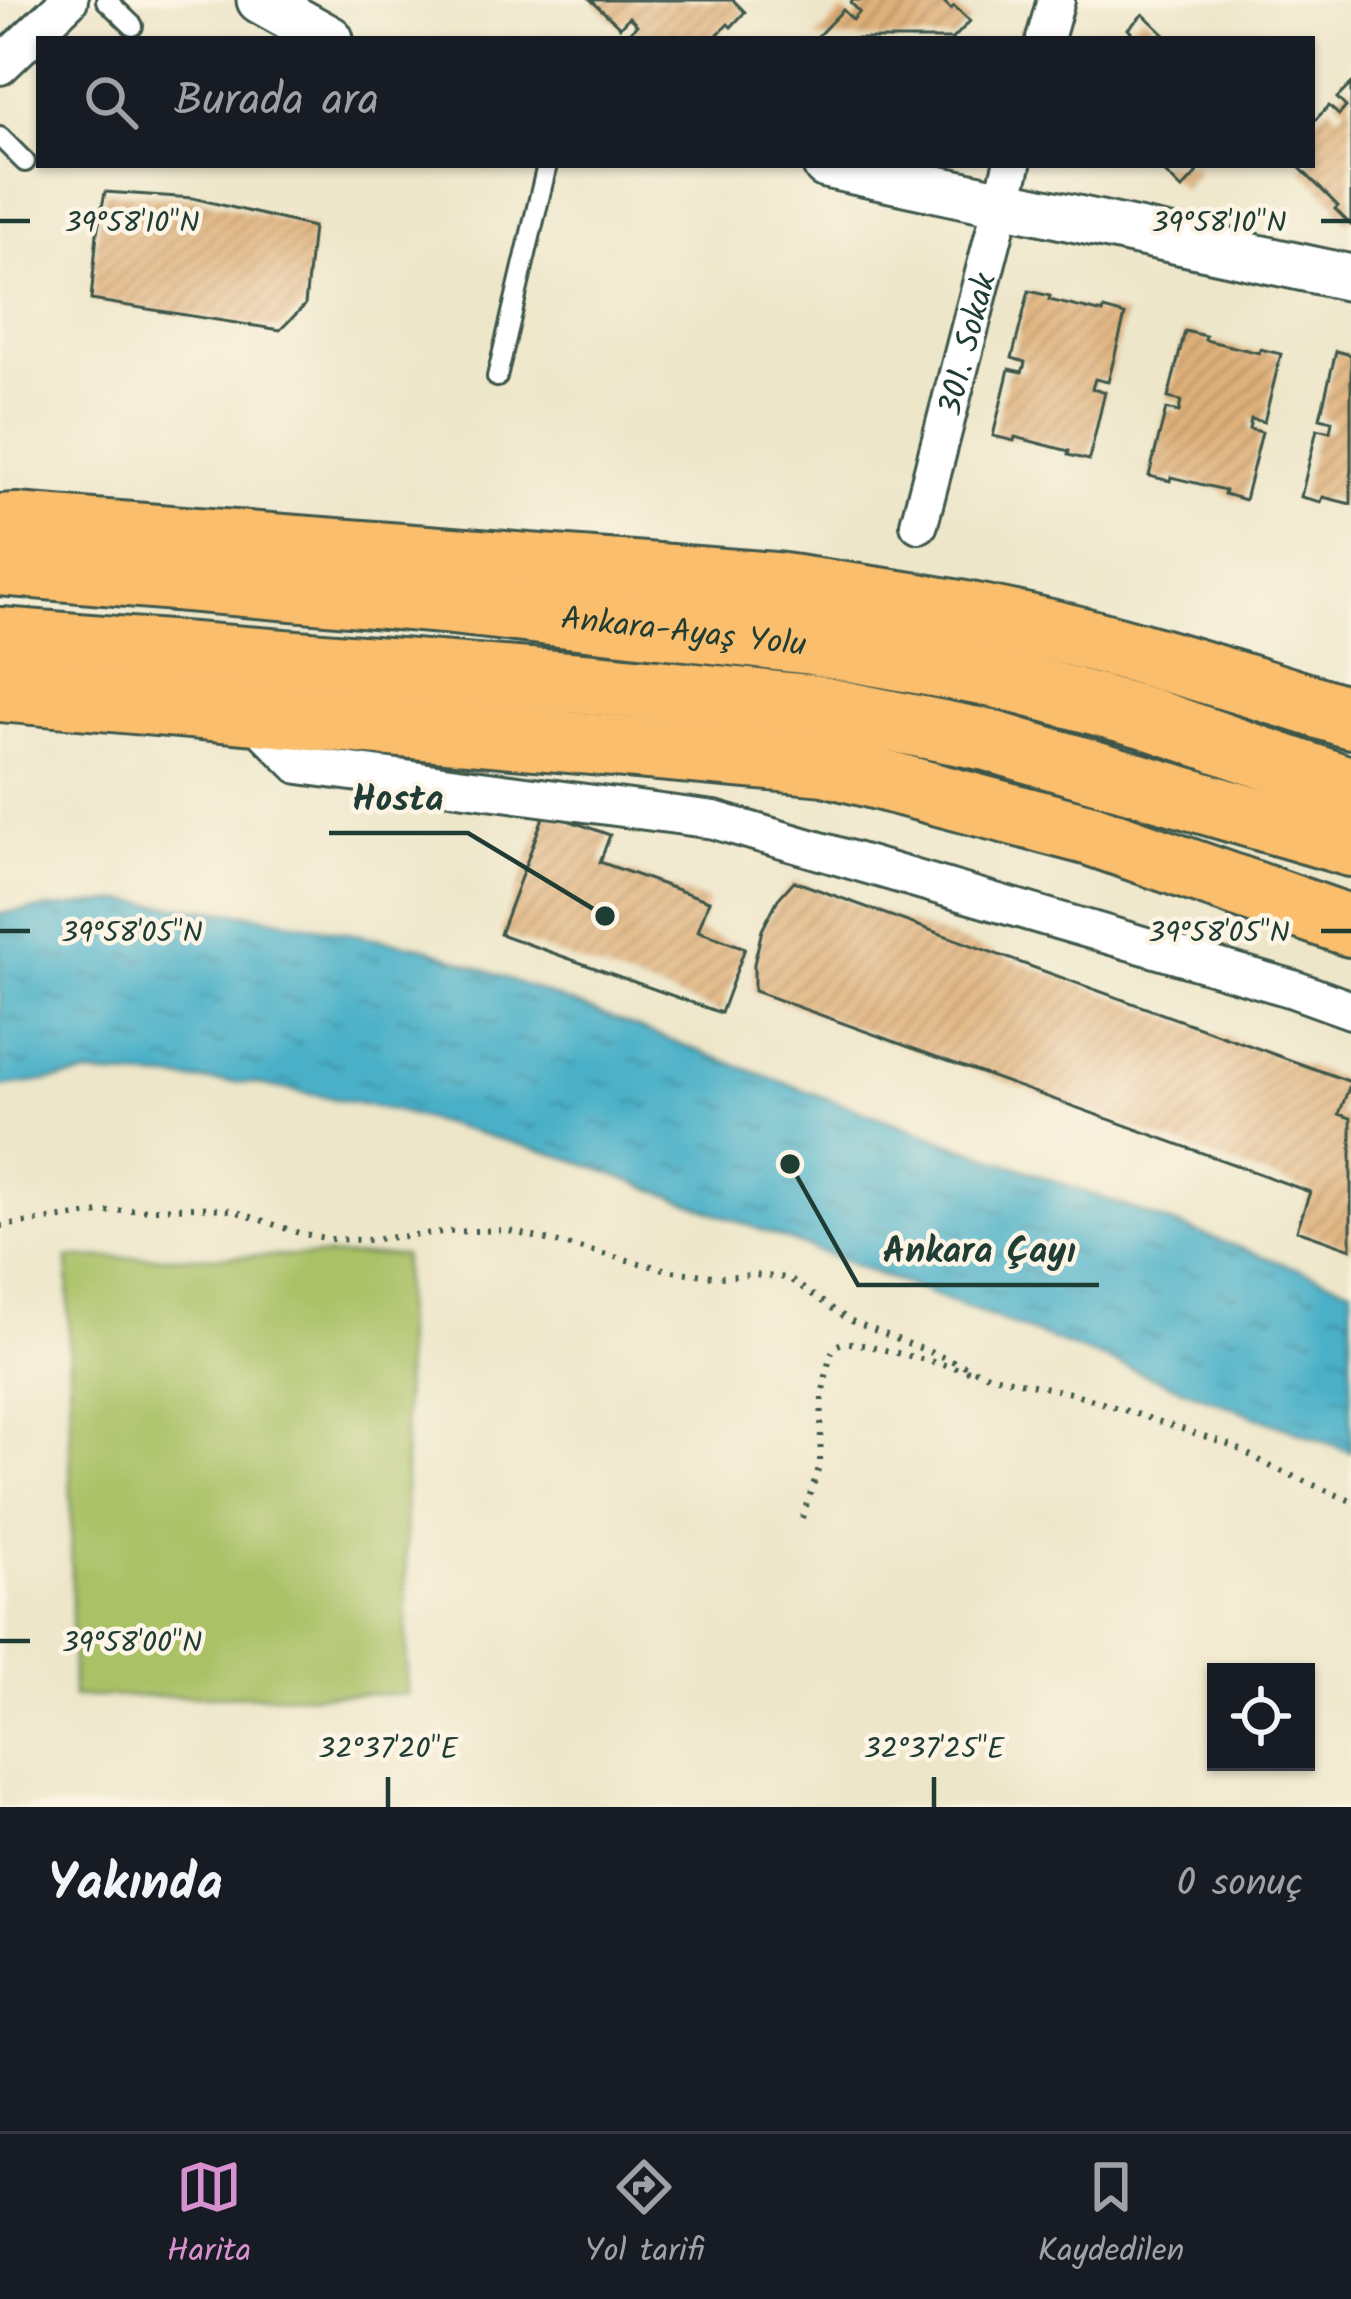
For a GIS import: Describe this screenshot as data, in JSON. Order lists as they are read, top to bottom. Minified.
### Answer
{"streets":{"highway":["Ankara-Ayaş Yolu"],"street":["301. Sokak"]},"places":["Hosta","Ankara Çayı"],"page":{"search":"Burada ara","heading":["Yakında","0 sonuç"],"nav":["Harita","Yol tarifi","Kaydedilen"]},"coordinates":["39°58'10\"N","39°58'05\"N","39°58'00\"N","32°37'20\"E","32°37'25\"E"]}
